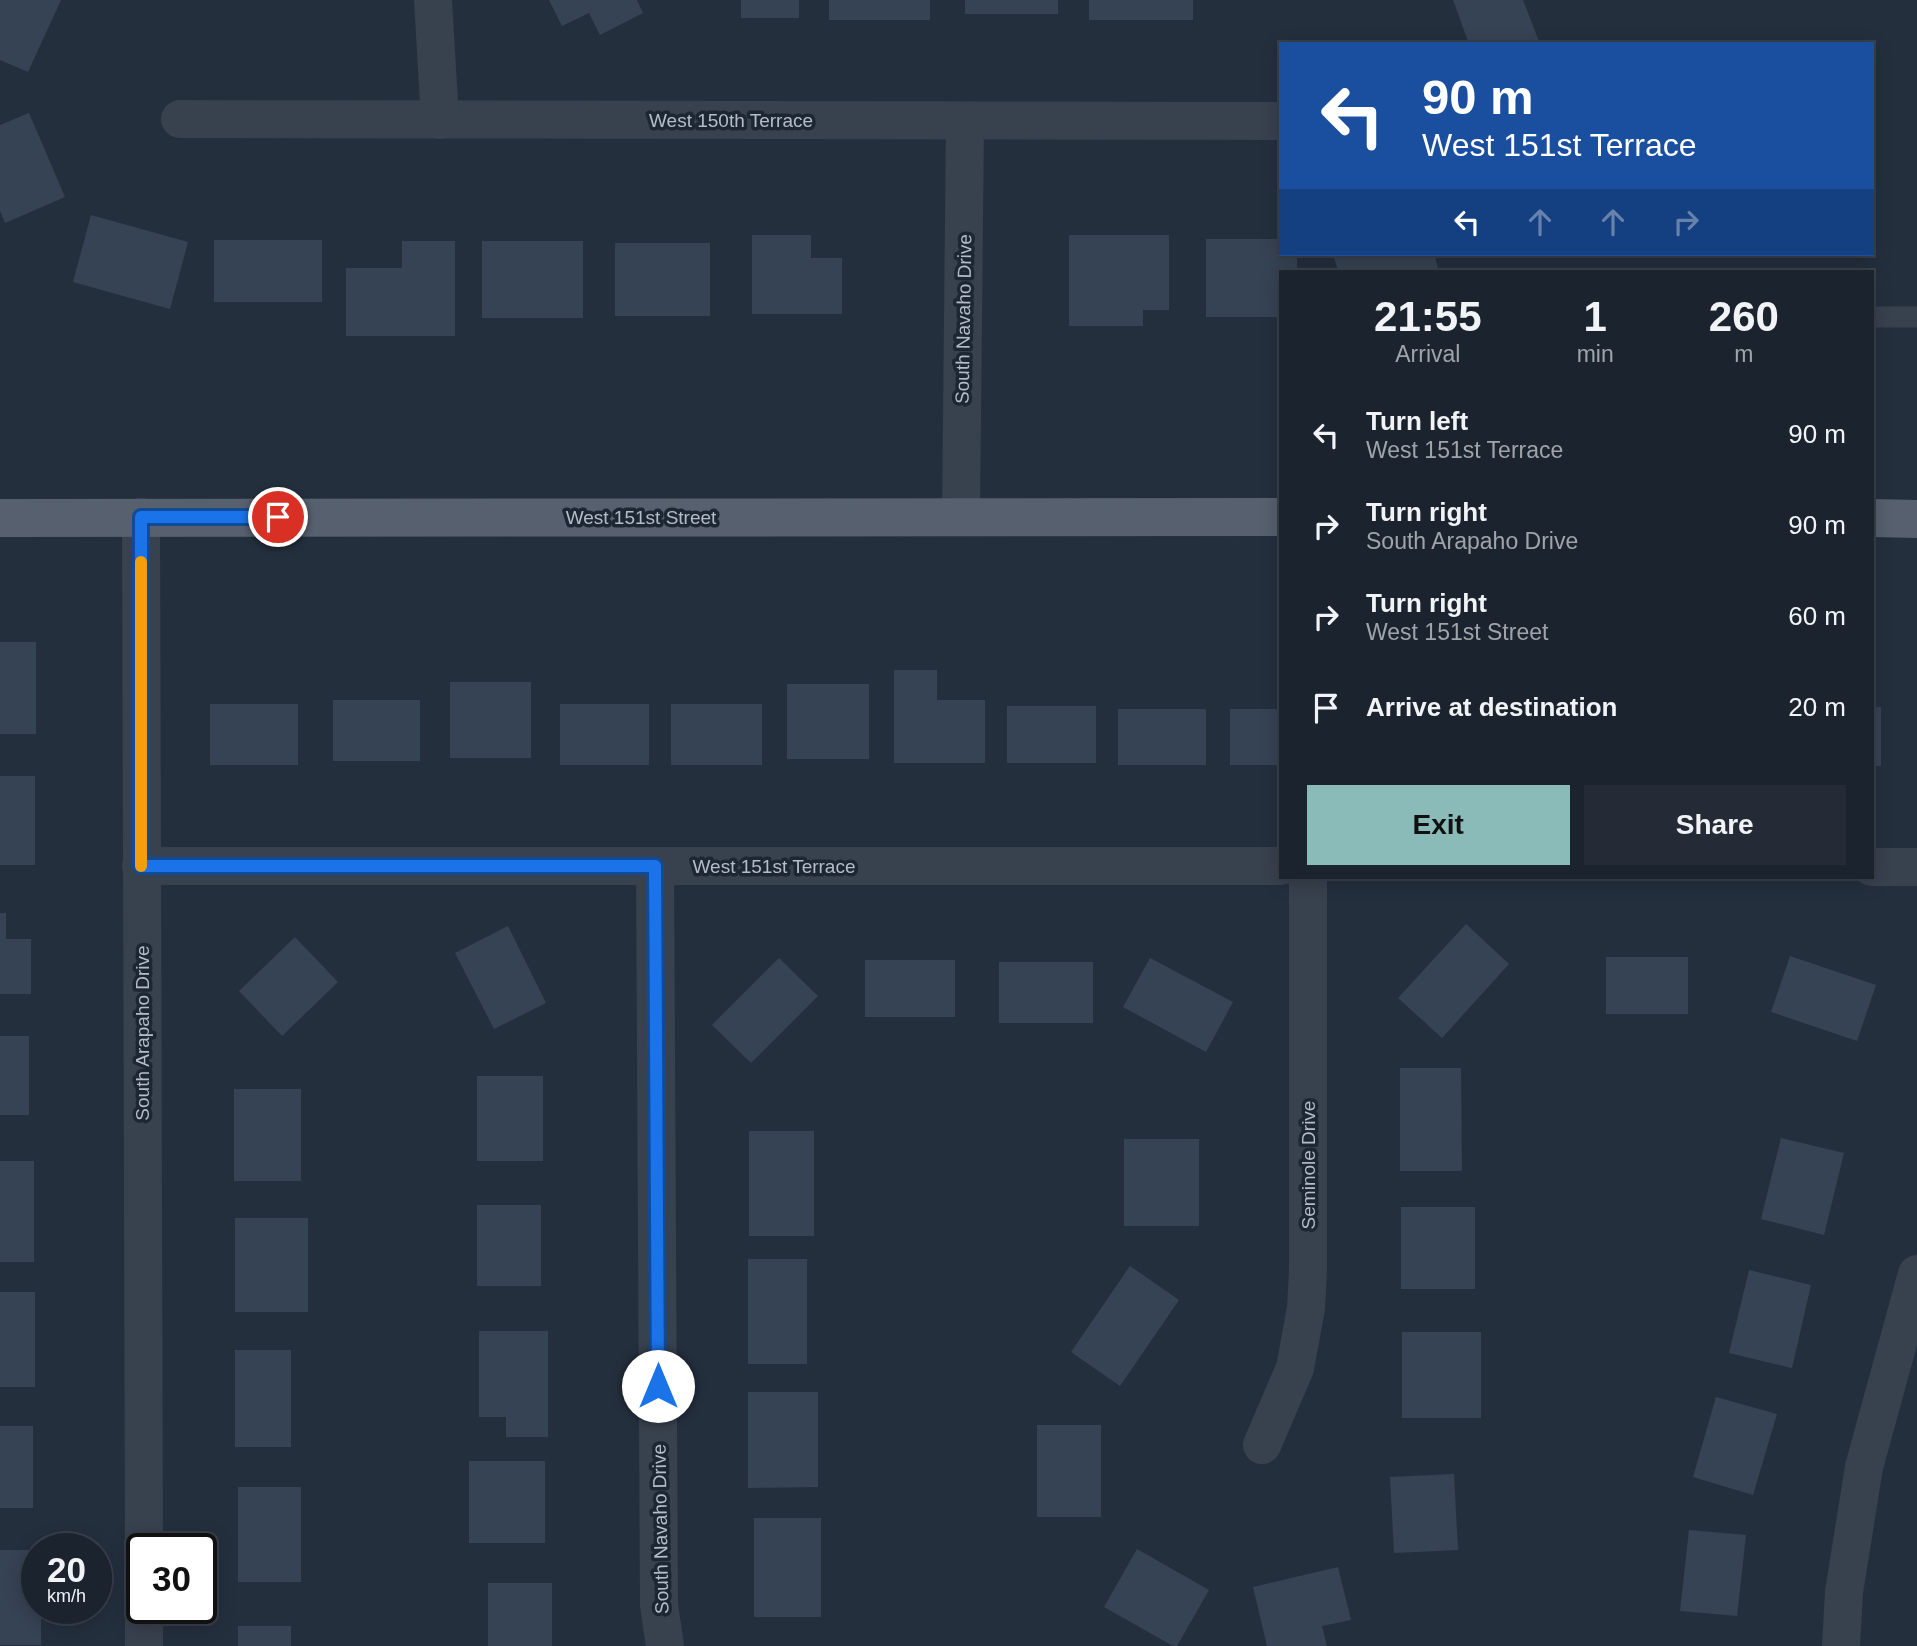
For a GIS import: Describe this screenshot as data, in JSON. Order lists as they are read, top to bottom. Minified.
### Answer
{"streets":{"main road":["West 151st Street"],"street":["West 150th Terrace","South Navaho Drive","West 151st Terrace","South Arapaho Drive","Seminole Drive"]},"crossings":[["West 150th Terrace","South Navaho Drive"],["South Navaho Drive","West 151st Street"],["South Navaho Drive","West 151st Terrace"],["West 151st Street","South Arapaho Drive"],["West 151st Terrace","South Arapaho Drive"]],"page":{"turn":["90 m","West 151st Terrace"],"eta":["21:55","Arrival","1","min","260","m"],"list":[{"name":"Turn left","note":"West 151st Terrace","value":"90 m"},{"name":"Turn right","note":"South Arapaho Drive","value":"90 m"},{"name":"Turn right","note":"West 151st Street","value":"60 m"},{"name":"Arrive at destination","value":"20 m"}],"buttons":["Exit","Share"],"speed":"20 km/h","limit":"30"}}
